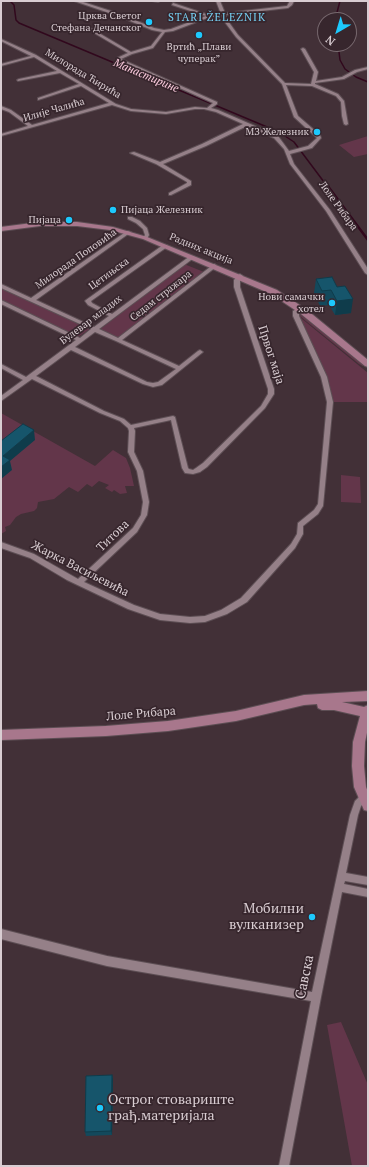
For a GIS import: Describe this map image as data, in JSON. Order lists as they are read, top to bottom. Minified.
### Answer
{"streets":{"main road":["Лоле Рибара","Радних акција","Савска"],"street":["Милорада Ћирића","Илије Чалића","Милорада Поповића","Цетињска","Седам стражара","Булевар младих","Првог маја","Титова","Жарка Васиљевића"]},"crossings":[["Милорада Ћирића","Илије Чалића"],["Милорада Ћирића","Лоле Рибара"],["Лоле Рибара","Савска"],["Радних акција","Милорада Поповића"],["Радних акција","Цетињска"],["Радних акција","Седам стражара"],["Радних акција","Булевар младих"],["Радних акција","Првог маја"],["Радних акција","Жарка Васиљевића"],["Цетињска","Булевар младих"],["Првог маја","Титова"],["Титова","Жарка Васиљевића"]],"districts":["STARI ŽELEZNIK"],"water":["Манастирине"],"places":["Црква Светог Стефана Дечанског","Вртић „Плави чуперак”","МЗ Железник","Пијаца Железник","Пијаца","Нови самачки хотел","Мобилни вулканизер","Острог стовариште грађ.материјала"],"north":"bottom left"}
